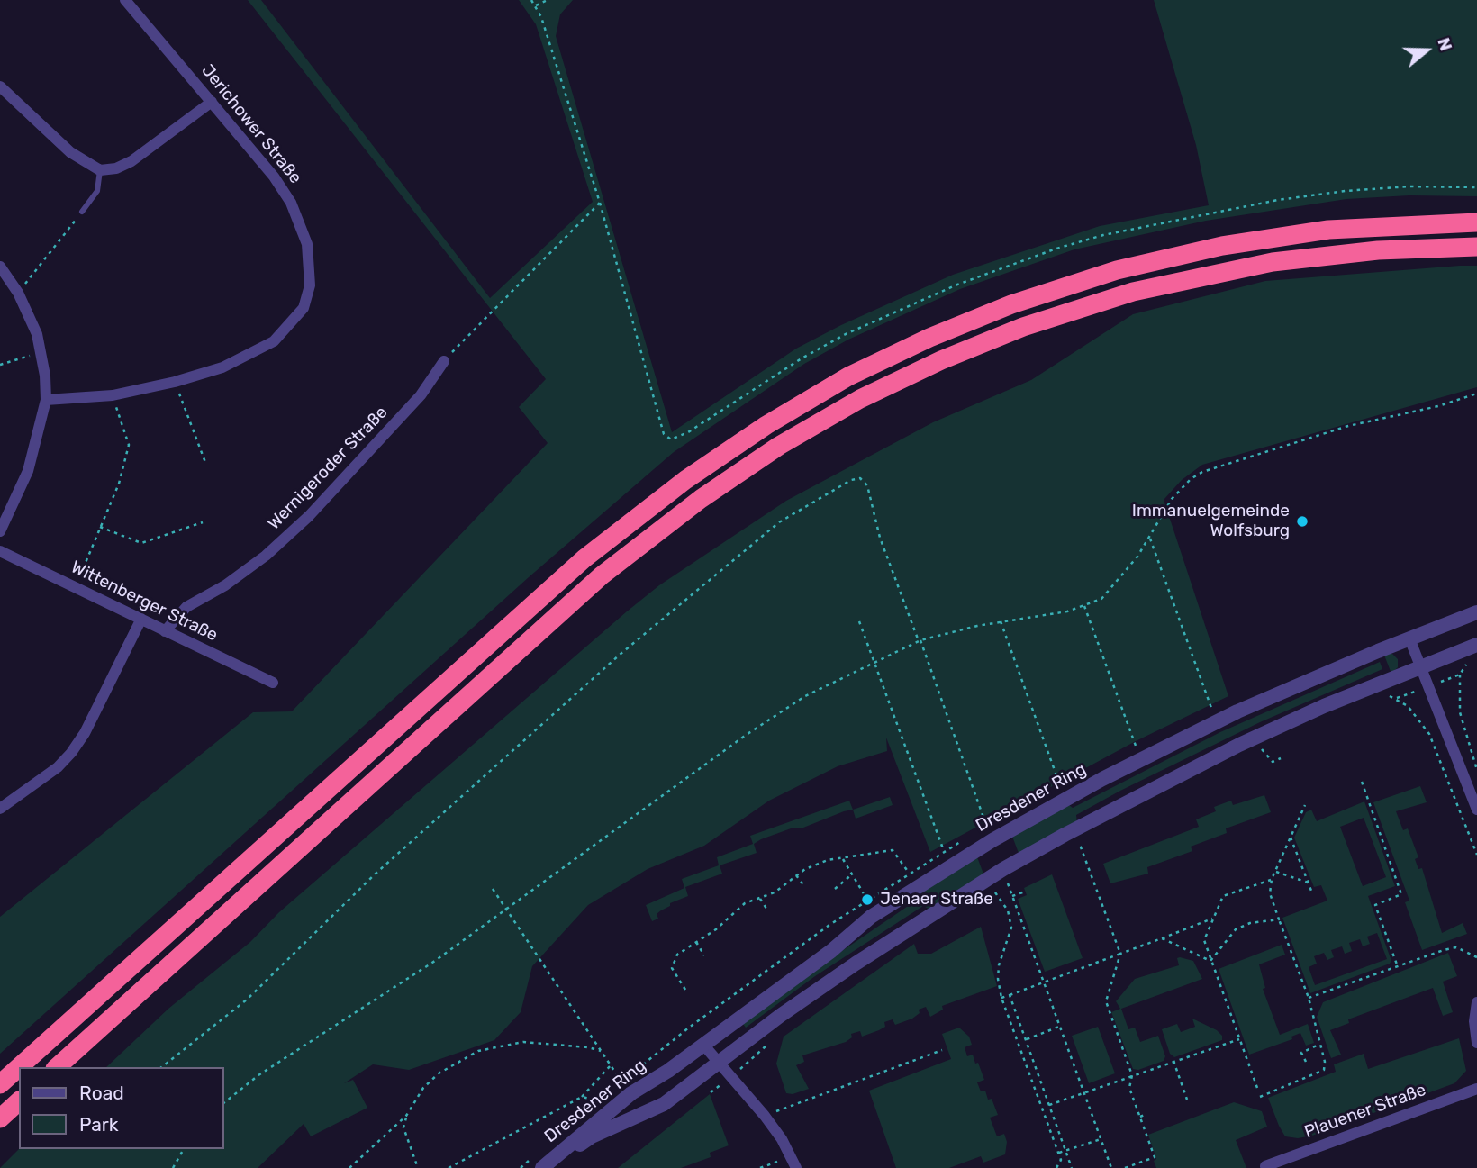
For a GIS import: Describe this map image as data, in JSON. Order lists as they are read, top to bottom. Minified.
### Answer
{"streets":{"street":["Jerichower Straße","Wernigeroder Straße","Wittenberger Straße","Dresdener Ring","Plauener Straße"]},"crossings":[["Wernigeroder Straße","Wittenberger Straße"]],"places":["Immanuelgemeinde Wolfsburg","Jenaer Straße"],"legend":["Road","Park"],"north":"right"}
